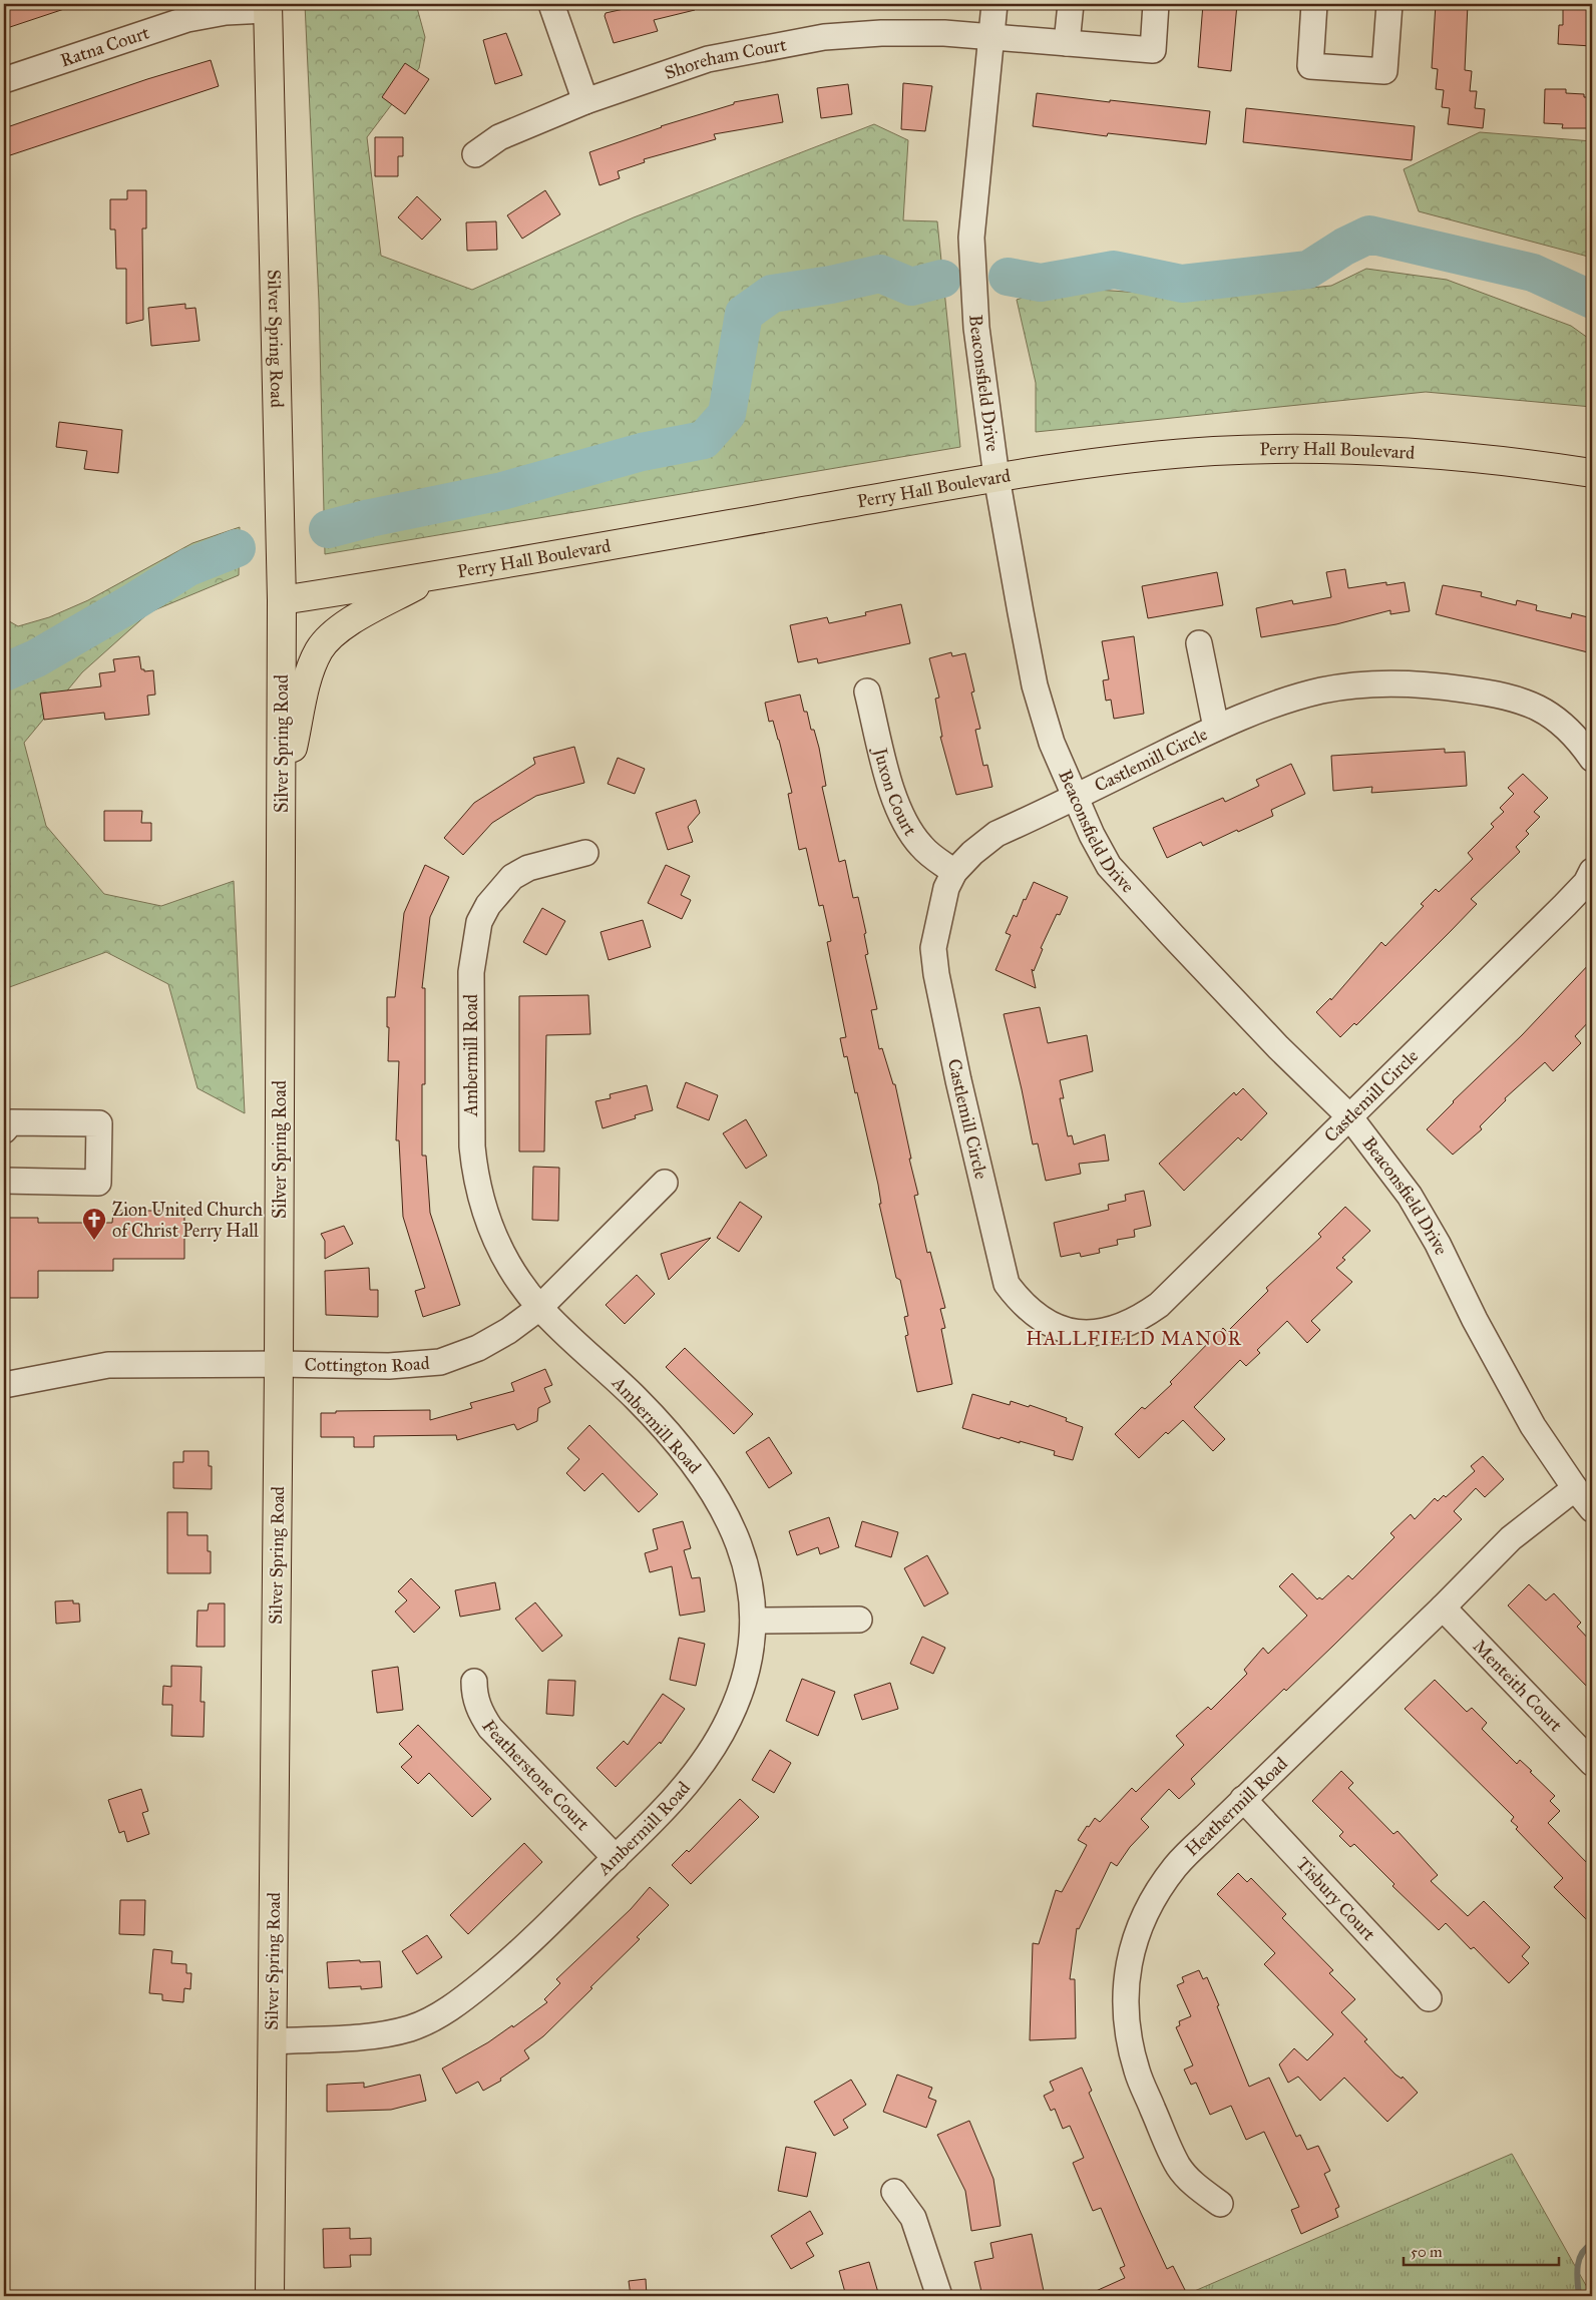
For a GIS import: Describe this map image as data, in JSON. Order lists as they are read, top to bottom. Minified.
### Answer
{"streets":{"main road":["Silver Spring Road","Perry Hall Boulevard"],"street":["Ratna Court","Shoreham Court","Beaconsfield Drive","Castlemill Circle","Juxon Court","Ambermill Road","Cottington Road","Menteith Court","Featherstone Court","Heathermill Road","Tisbury Court"]},"crossings":[["Ratna Court","Silver Spring Road"],["Shoreham Court","Beaconsfield Drive"],["Silver Spring Road","Perry Hall Boulevard"],["Silver Spring Road","Ambermill Road"],["Silver Spring Road","Cottington Road"],["Beaconsfield Drive","Perry Hall Boulevard"],["Beaconsfield Drive","Castlemill Circle"],["Beaconsfield Drive","Heathermill Road"],["Castlemill Circle","Juxon Court"],["Ambermill Road","Cottington Road"],["Ambermill Road","Featherstone Court"],["Menteith Court","Heathermill Road"],["Heathermill Road","Tisbury Court"]],"districts":["HALLFIELD MANOR"],"places":{"church":["Zion United Church of Christ Perry Hall"]},"scale_bar":"50 m"}
